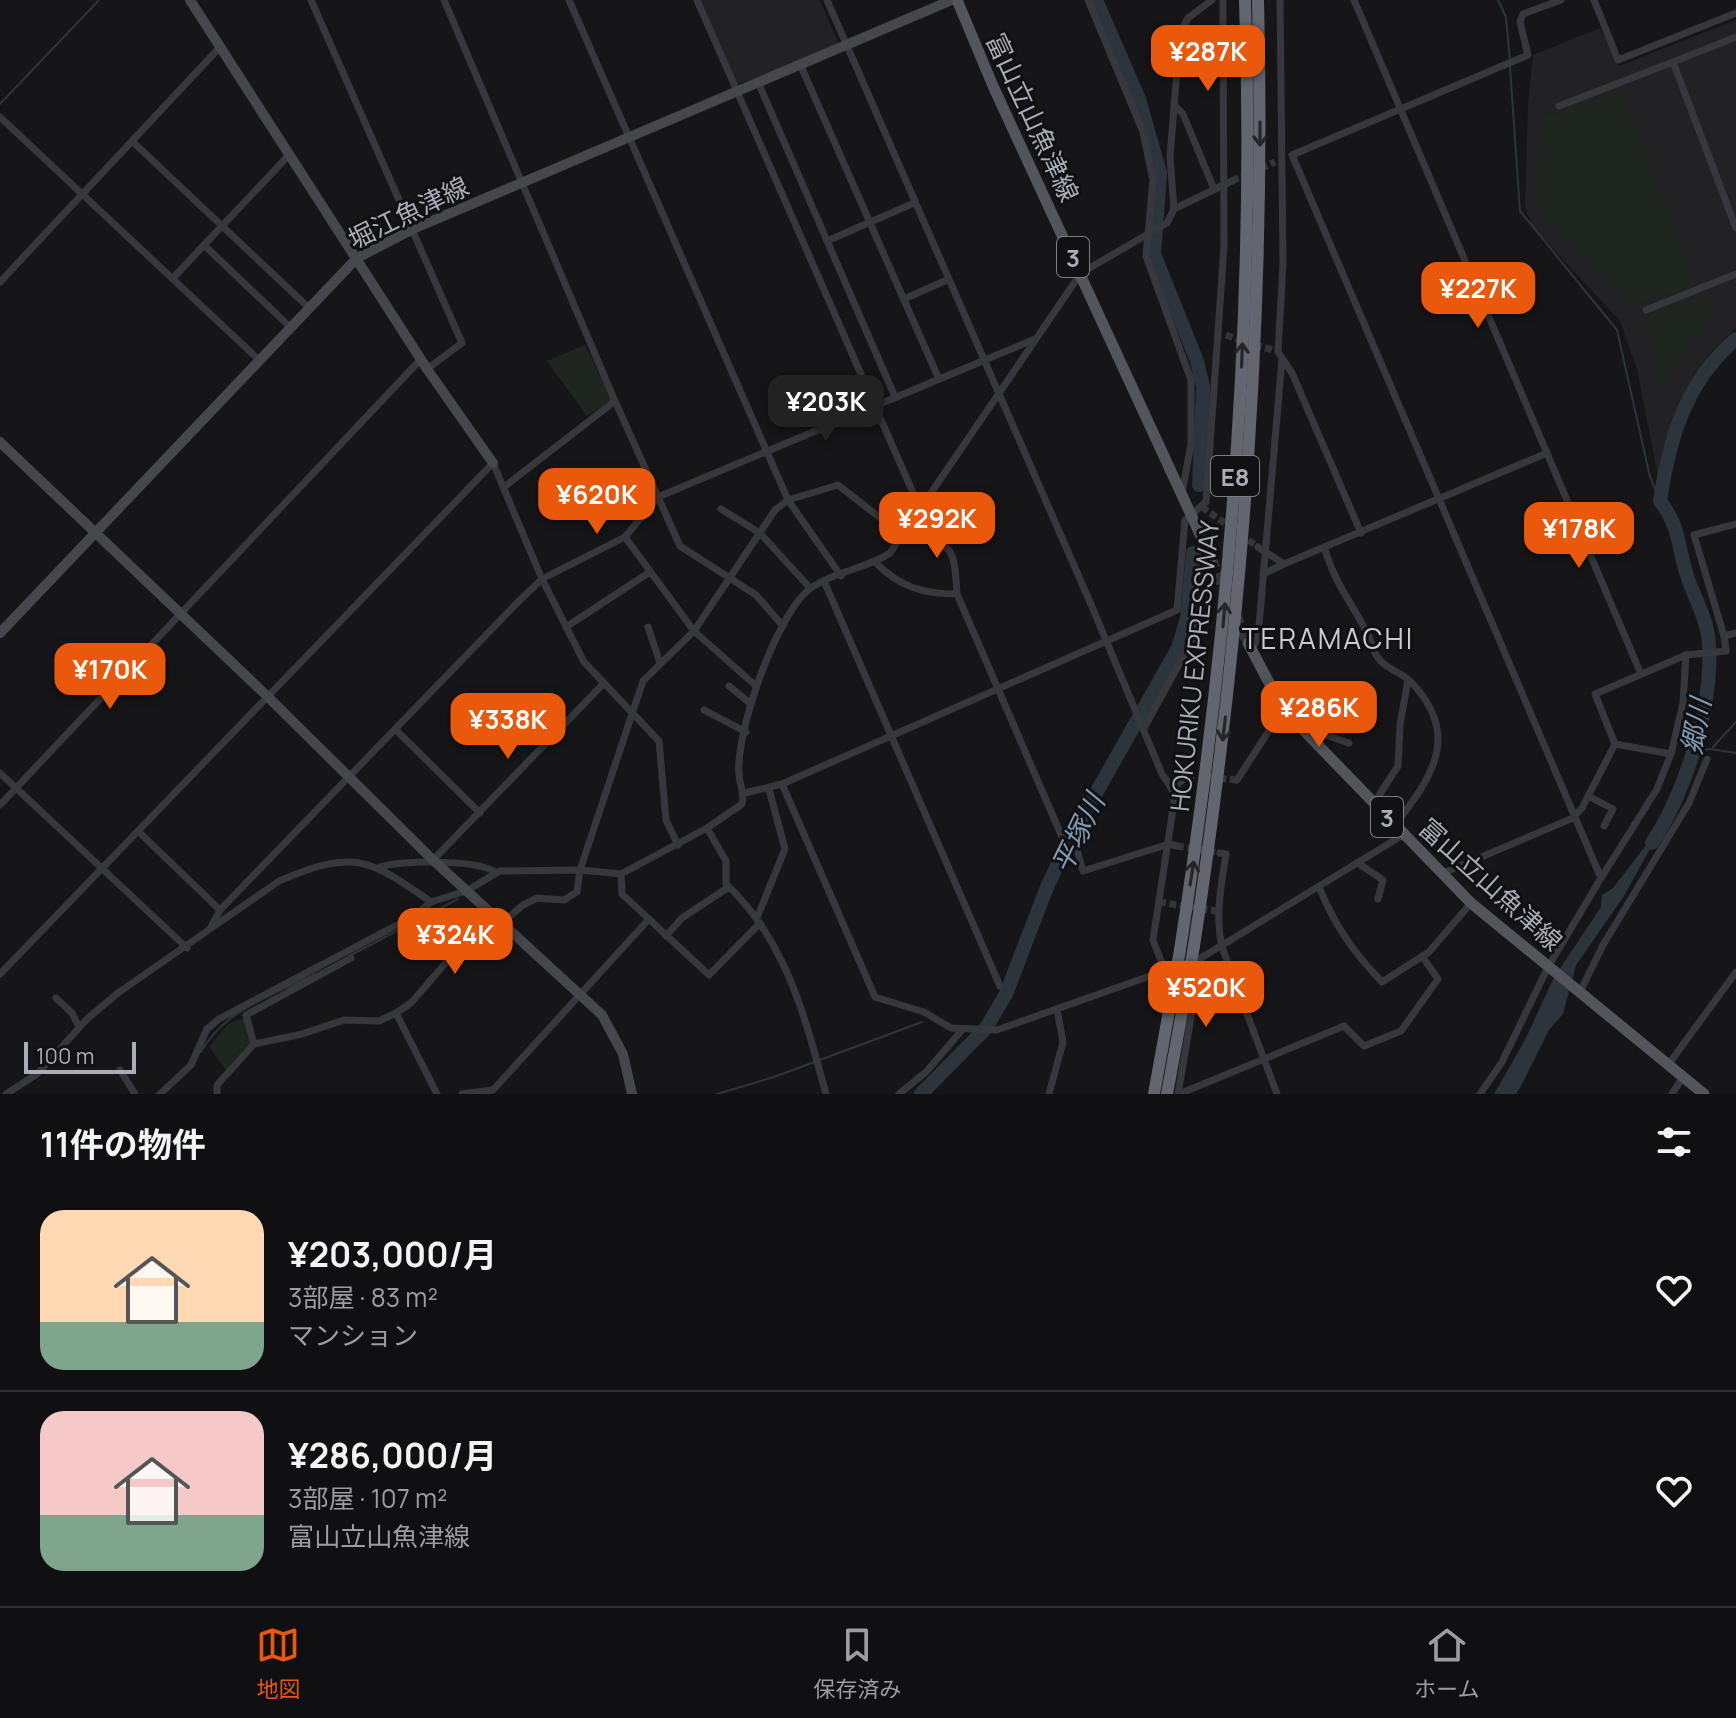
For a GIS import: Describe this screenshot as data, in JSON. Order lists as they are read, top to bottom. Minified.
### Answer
{"streets":{"highway":["E8","HOKURIKU EXPRESSWAY"],"main road":["富山立山魚津線","3"],"street":["堀江魚津線"]},"crossings":[["富山立山魚津線","堀江魚津線"]],"districts":["TERAMACHI"],"water":["郷川","平塚川"],"scale_bar":"100 m","page":{"price":["¥287K","¥227K","¥203K","¥620K","¥292K","¥178K","¥170K","¥286K","¥338K","¥324K","¥520K"],"scale":"100 m","heading":"11件の物件","list":[{"name":"¥203,000/月","note":"3部屋 · 83 m² · マンション"},{"name":"¥286,000/月","note":"3部屋 · 107 m² · 富山立山魚津線"}],"tabs":["地図","保存済み","ホーム"]}}
